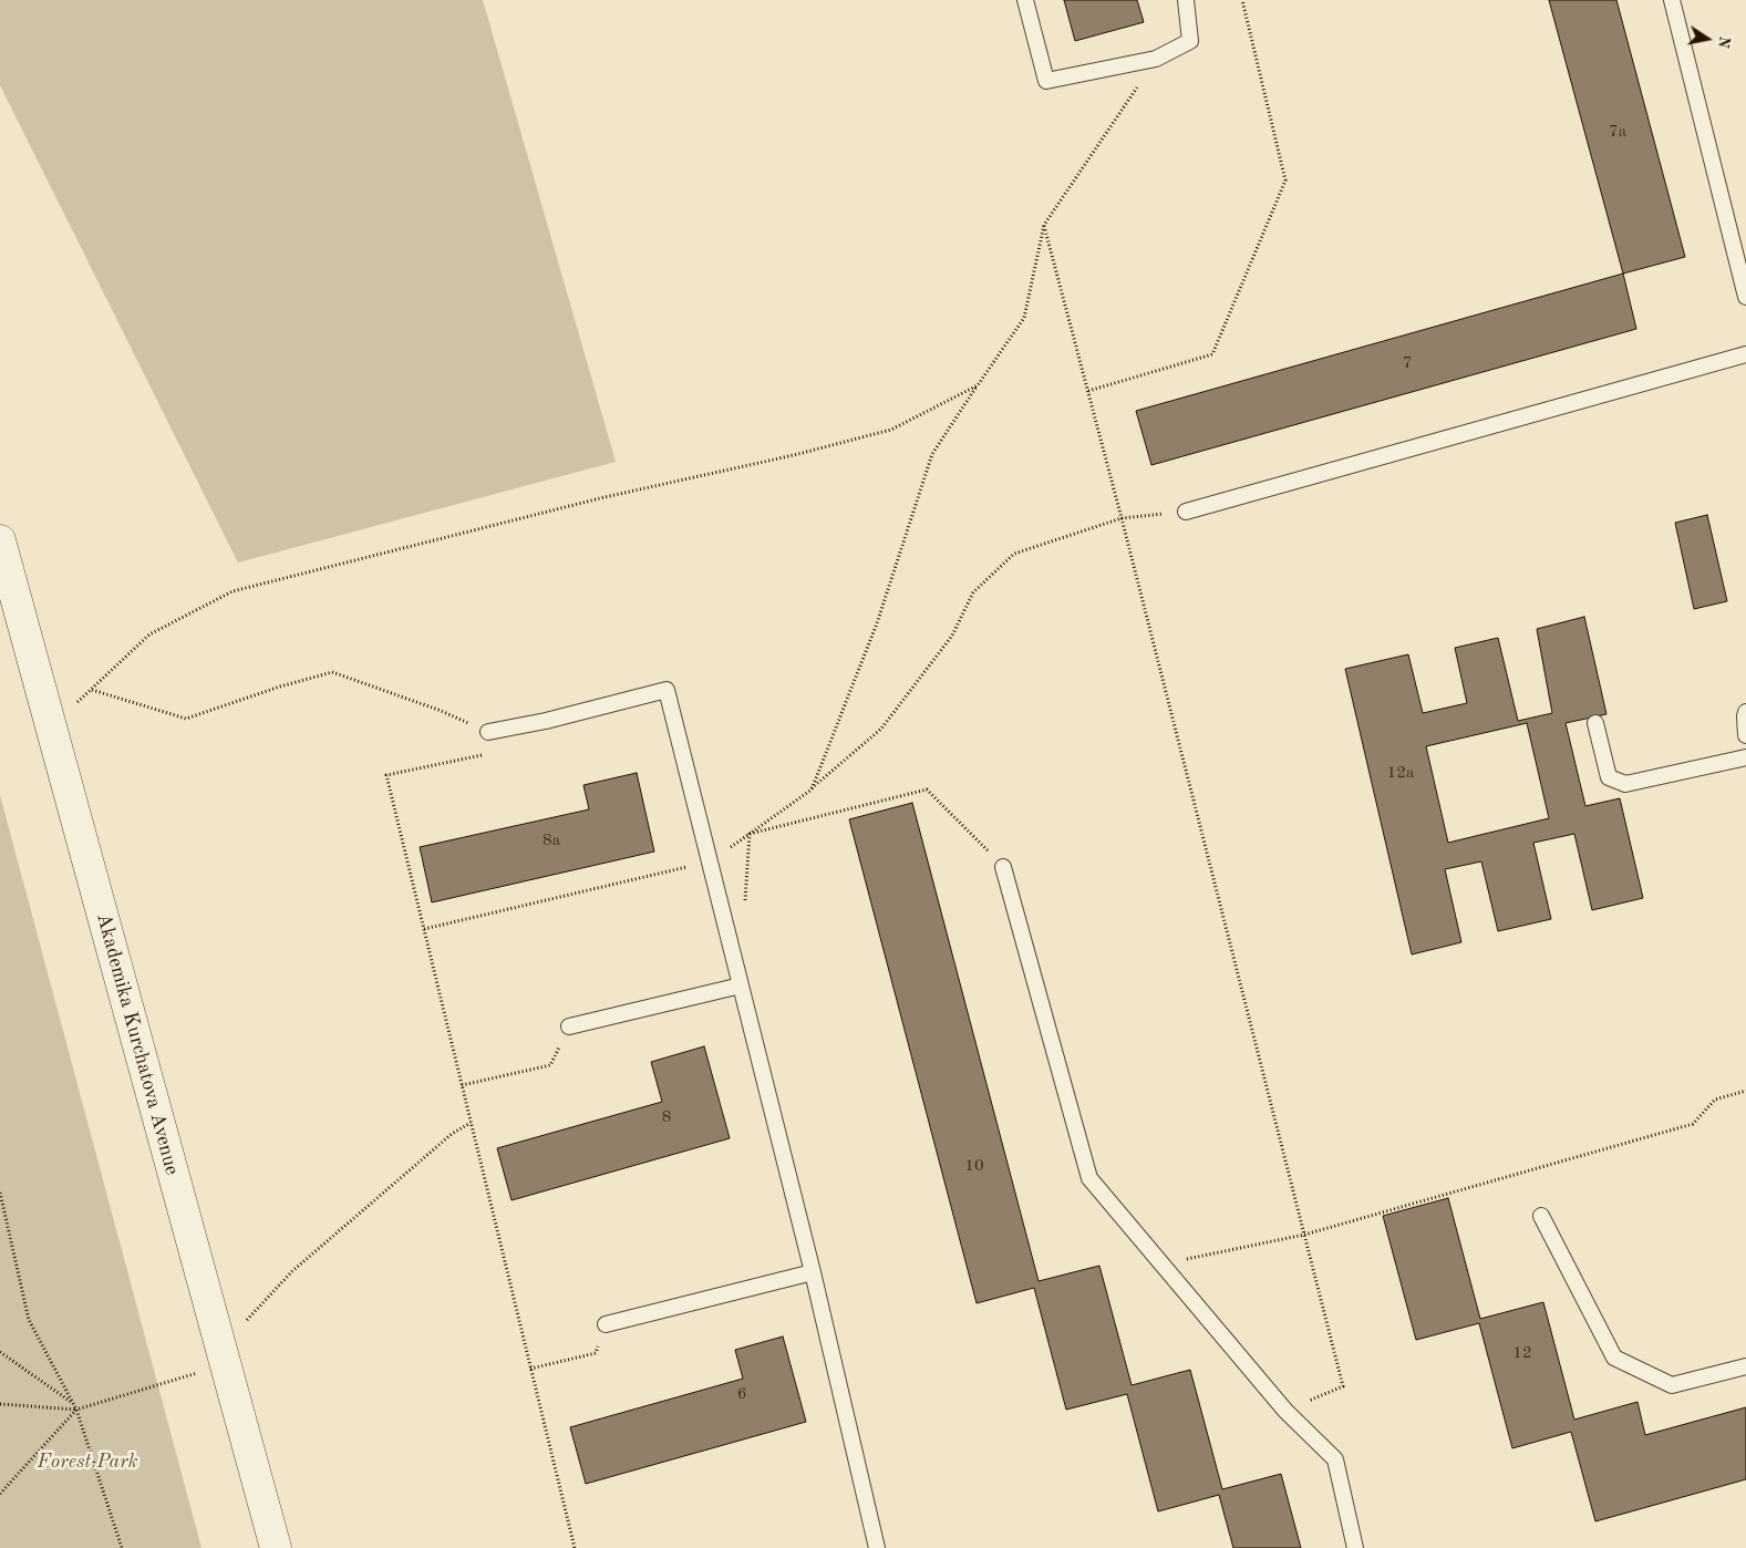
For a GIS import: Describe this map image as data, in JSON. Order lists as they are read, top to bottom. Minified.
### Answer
{"streets":{"street":["Akademika Kurchatova Avenue"]},"parks":["Forest Park"],"house_numbers":["7а","7","12а","8а","8","10","12","6"],"north":"right"}
